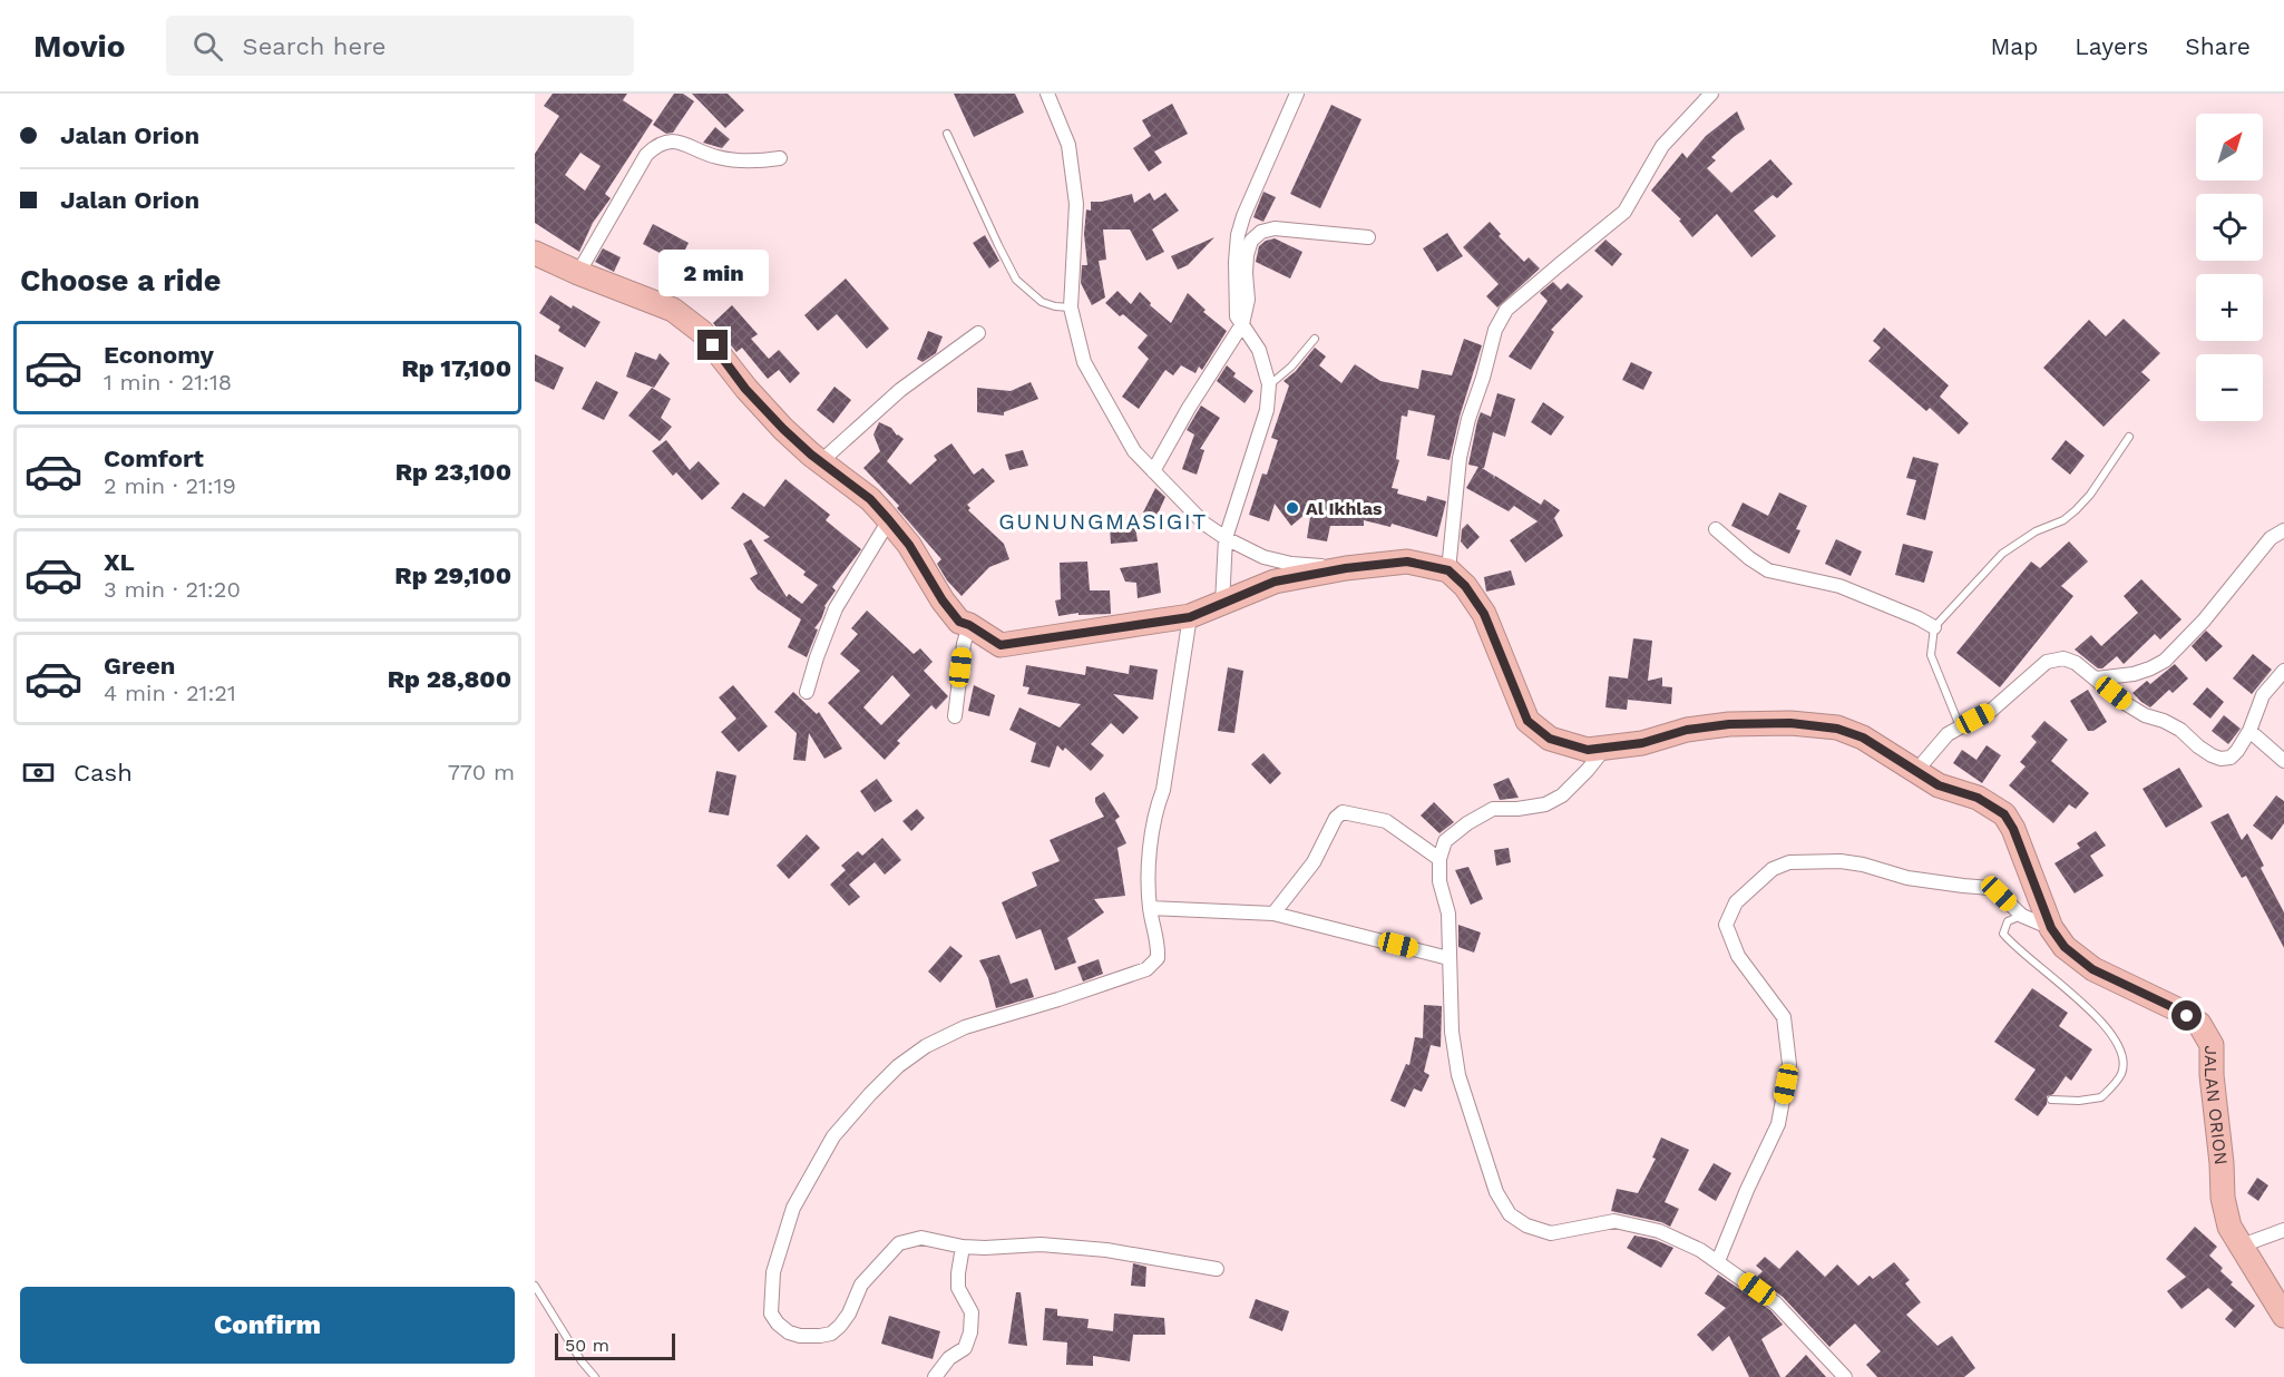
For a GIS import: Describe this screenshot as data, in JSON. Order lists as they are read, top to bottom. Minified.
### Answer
{"streets":{"highway":["JALAN ORION"]},"districts":["GUNUNGMASIGIT"],"places":["Al Ikhlas"],"scale_bar":"50 m","north":"top right","page":{"header":"Movio","search":"Search here","nav":["Map","Layers","Share"],"banner":["Jalan Orion","Jalan Orion"],"map_buttons":["+","−"],"heading":"Choose a ride","bubble":"2 min","list":[{"name":"Economy","note":"1 min · 21:18","value":"Rp 17,100"},{"name":"Comfort","note":"2 min · 21:19","value":"Rp 23,100"},{"name":"XL","note":"3 min · 21:20","value":"Rp 29,100"},{"name":"Green","note":"4 min · 21:21","value":"Rp 28,800"}],"pay":["Cash","770 m"],"buttons":"Confirm","scale":"50 m"}}
